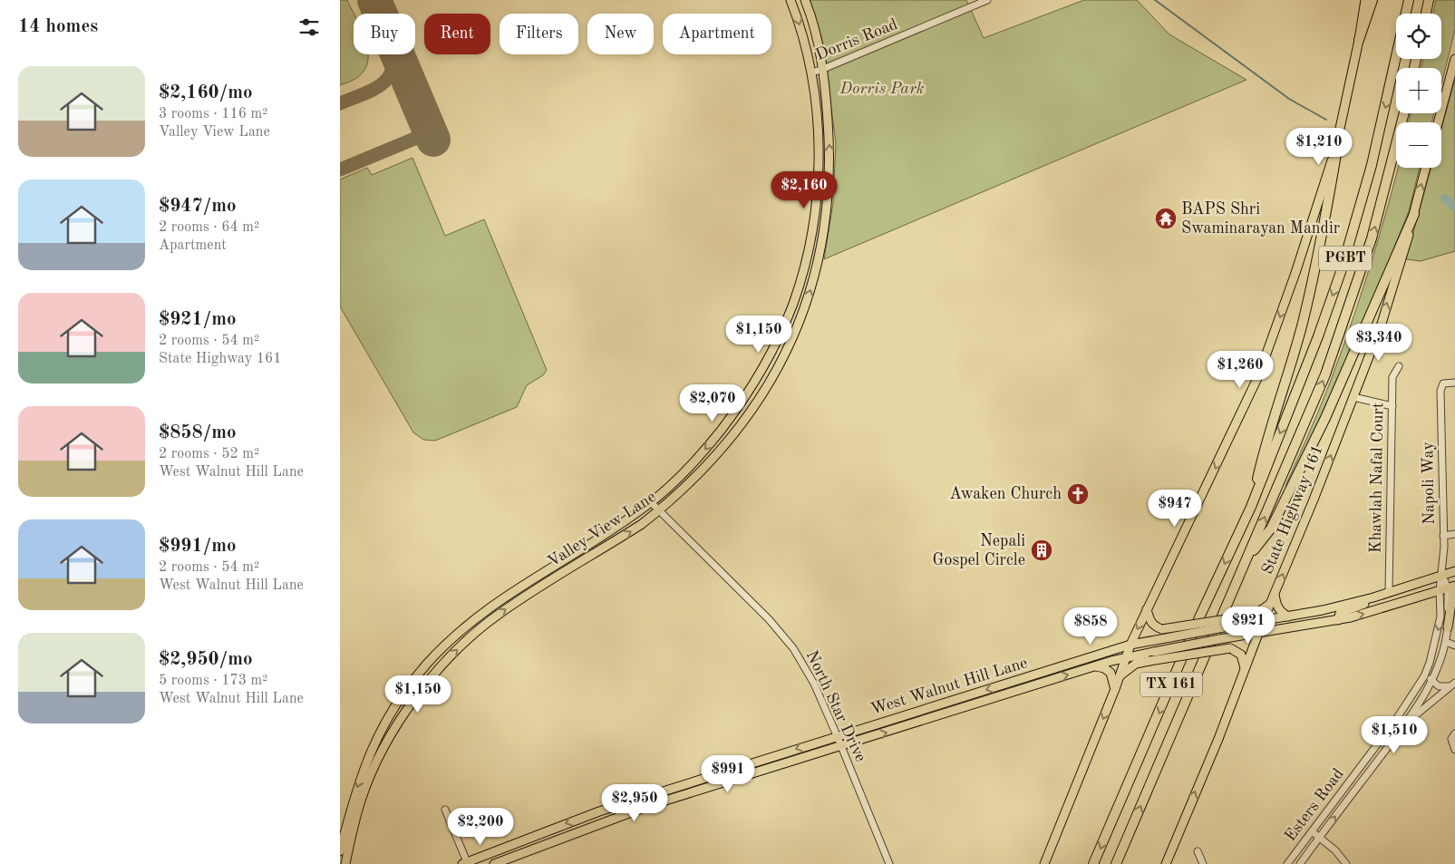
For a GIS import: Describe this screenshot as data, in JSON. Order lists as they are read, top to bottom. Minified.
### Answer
{"streets":{"highway":["PGBT","TX 161"],"main road":["State Highway 161","Valley View Lane","West Walnut Hill Lane"],"street":["Dorris Road","Khawlah Nafal Court","Napoli Way","North Star Drive","Esters Road"]},"crossings":[["Dorris Road","Valley View Lane"],["PGBT","TX 161"],["Khawlah Nafal Court","West Walnut Hill Lane"],["Napoli Way","West Walnut Hill Lane"],["Napoli Way","Esters Road"],["State Highway 161","West Walnut Hill Lane"],["Valley View Lane","North Star Drive"],["West Walnut Hill Lane","North Star Drive"],["West Walnut Hill Lane","Esters Road"]],"one_way":["State Highway 161"],"parks":["Dorris Park"],"places":{"temple":["BAPS Shri Swaminarayan Mandir"],"church":["Awaken Church"],"building":["Nepali Gospel Circle"]},"page":{"heading":"14 homes","map_buttons":["+","−"],"chip":["Buy","Rent","Filters","New","Apartment"],"list":[{"name":"$2,160/mo","note":"3 rooms · 116 m² · Valley View Lane"},{"name":"$947/mo","note":"2 rooms · 64 m² · Apartment"},{"name":"$921/mo","note":"2 rooms · 54 m² · State Highway 161"},{"name":"$858/mo","note":"2 rooms · 52 m² · West Walnut Hill Lane"},{"name":"$991/mo","note":"2 rooms · 54 m² · West Walnut Hill Lane"},{"name":"$2,950/mo","note":"5 rooms · 173 m² · West Walnut Hill Lane"}],"price":["$1,210","$2,160","$1,150","$3,340","$1,260","$2,070","$947","$921","$858","$1,150","$1,510","$991","$2,950","$2,200"]}}
